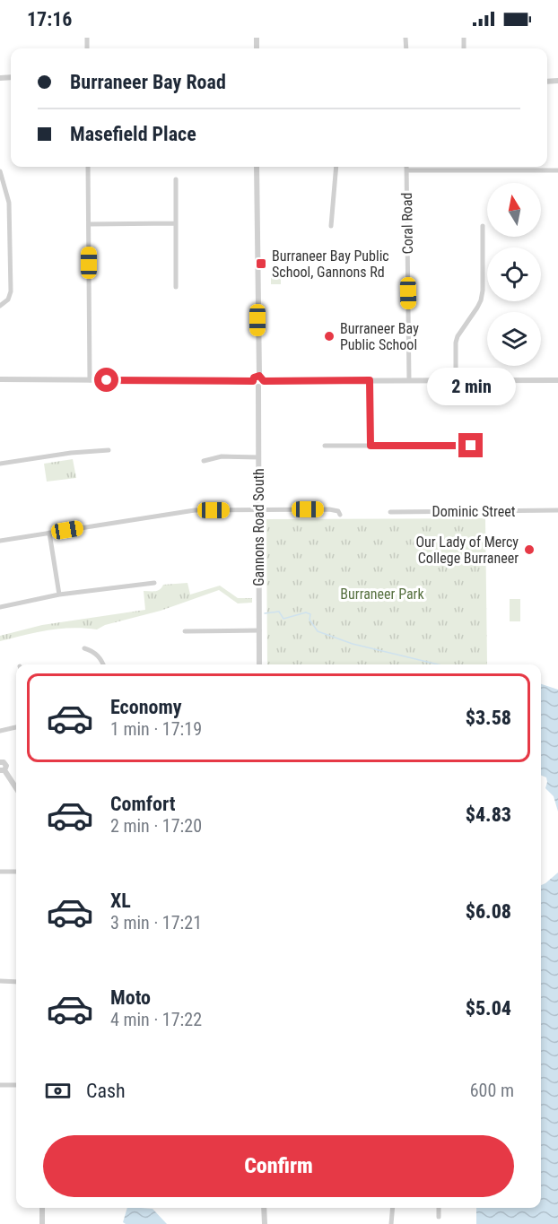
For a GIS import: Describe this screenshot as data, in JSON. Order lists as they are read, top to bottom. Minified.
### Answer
{"streets":{"street":["Coral Road","Dominic Street","Gannons Road South"]},"parks":["Burraneer Park"],"places":{"transit":["Burraneer Bay Public School, Gannons Rd"],"other":["Burraneer Bay Public School","Our Lady of Mercy College Burraneer"]},"north":"top","page":{"status":"17:16","banner":["Burraneer Bay Road","Masefield Place"],"bubble":"2 min","list":[{"name":"Economy","note":"1 min · 17:19","value":"$3.58"},{"name":"Comfort","note":"2 min · 17:20","value":"$4.83"},{"name":"XL","note":"3 min · 17:21","value":"$6.08"},{"name":"Moto","note":"4 min · 17:22","value":"$5.04"}],"pay":["Cash","600 m"],"buttons":"Confirm"}}
